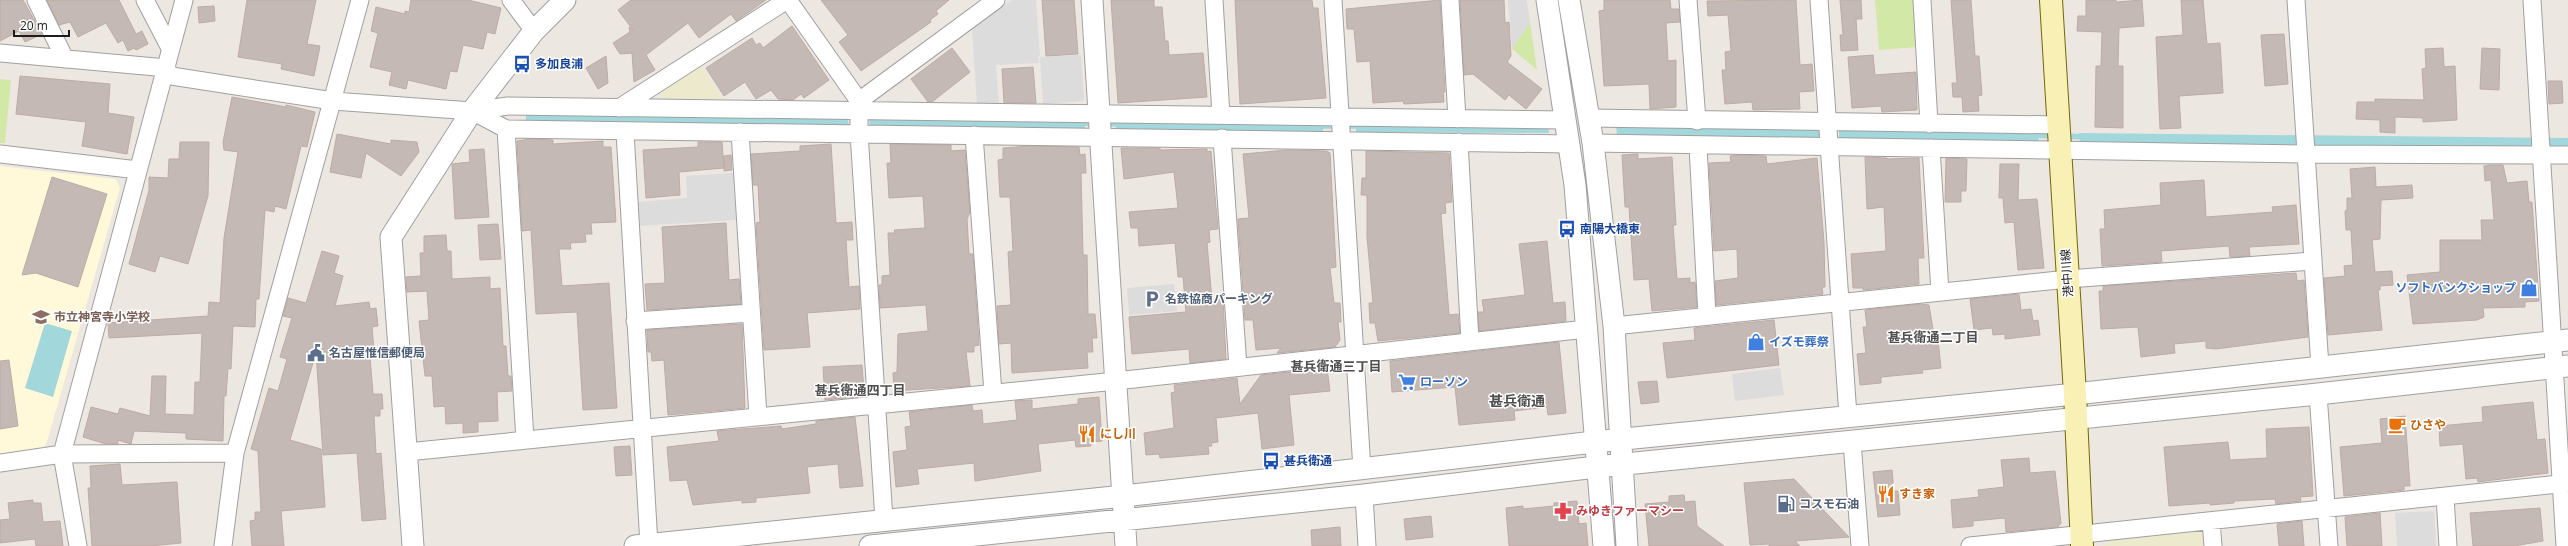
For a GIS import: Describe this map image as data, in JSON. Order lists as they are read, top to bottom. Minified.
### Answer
{"streets":{"main road":["港中川線"]},"districts":["甚兵衛通二丁目","甚兵衛通三丁目","甚兵衛通四丁目","甚兵衛通"],"places":{"bus stop":["多加良浦","南陽大橋東","甚兵衛通"],"shop":["ソフトバンクショップ","イズモ葬祭"],"parking":["名鉄協商パーキング"],"school or university":["市立神宮寺小学校"],"public building":["名古屋惟信郵便局"],"supermarket":["ローソン"],"cafe":["ひさや"],"restaurant":["にし川","すき家"],"fuel station":["コスモ石油"],"pharmacy":["みゆきファーマシー"]},"scale_bar":"20 m"}
